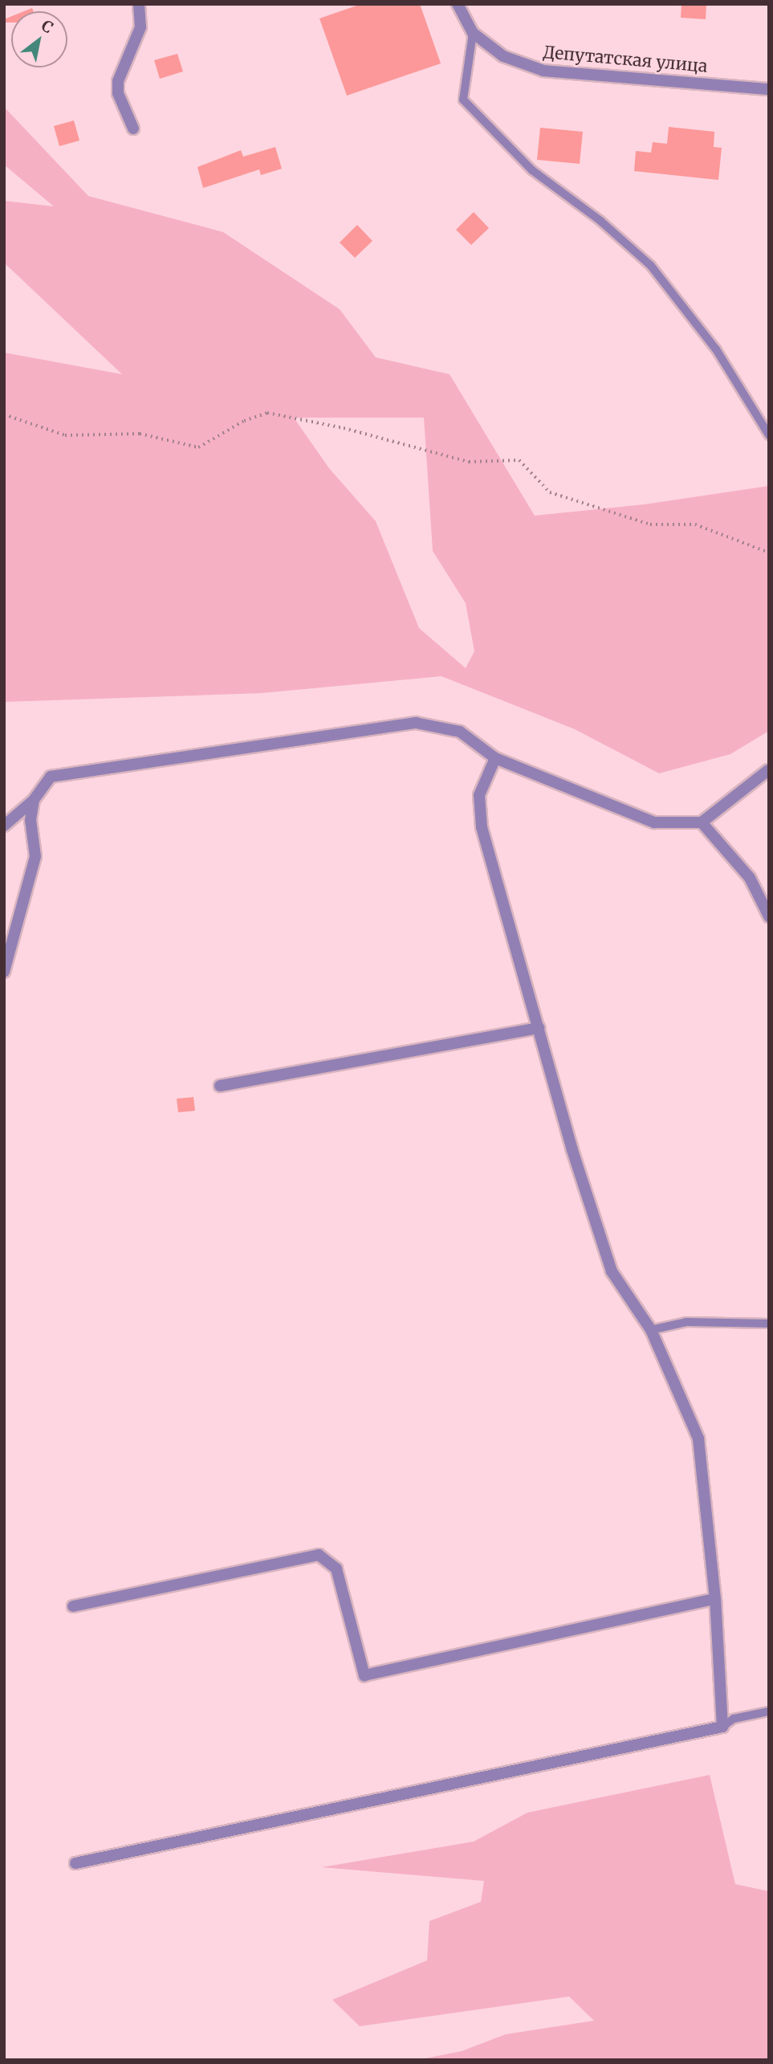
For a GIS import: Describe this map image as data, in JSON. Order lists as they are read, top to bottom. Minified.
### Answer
{"streets":{"street":["Депутатская улица"]},"north":"top right"}
